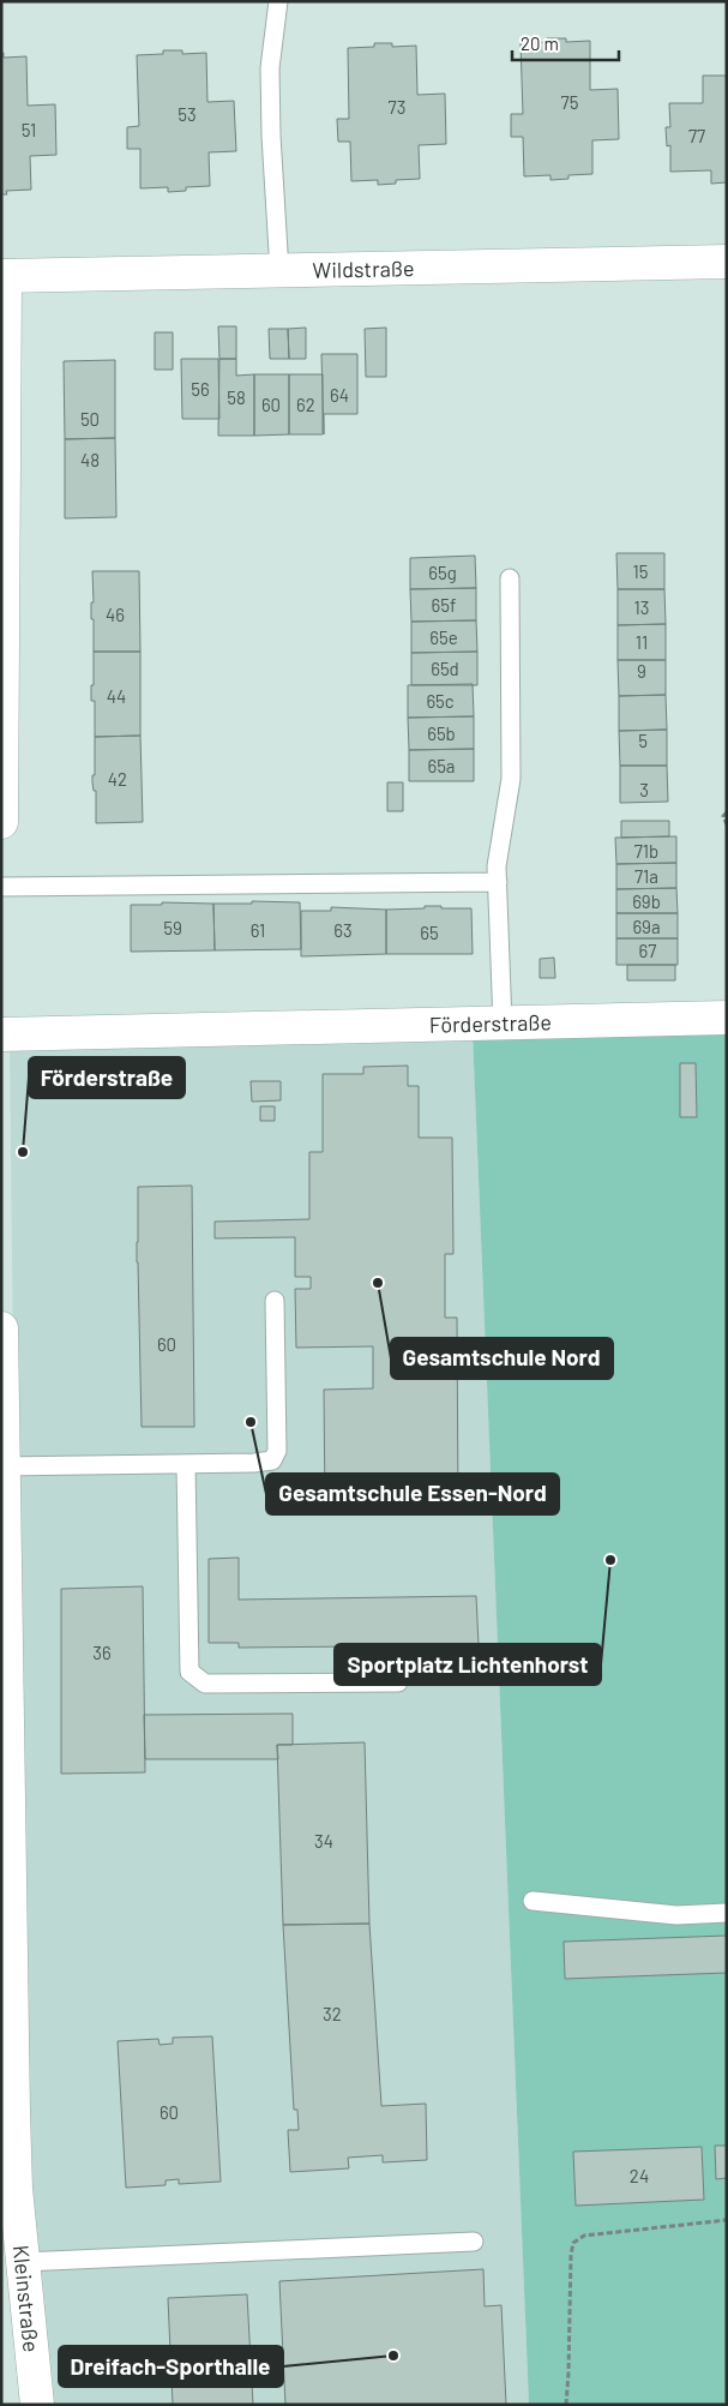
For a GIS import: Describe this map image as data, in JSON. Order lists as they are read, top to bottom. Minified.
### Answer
{"streets":{"street":["Wildstraße","Förderstraße","Kleinstraße"]},"places":["Förderstraße","Gesamtschule Nord","Gesamtschule Essen-Nord","Sportplatz Lichtenhorst","Dreifach-Sporthalle"],"house_numbers":["75","73","53","51","77","56","64","58","60","62","50","48","15","65g","65f","13","46","65e","11","65d","9","44","65c","65b","5","65a","42","3","71b","71a","69b","69a","59","61","63","65","67","60","36","34","32","60","24"],"scale_bar":"20 m"}
